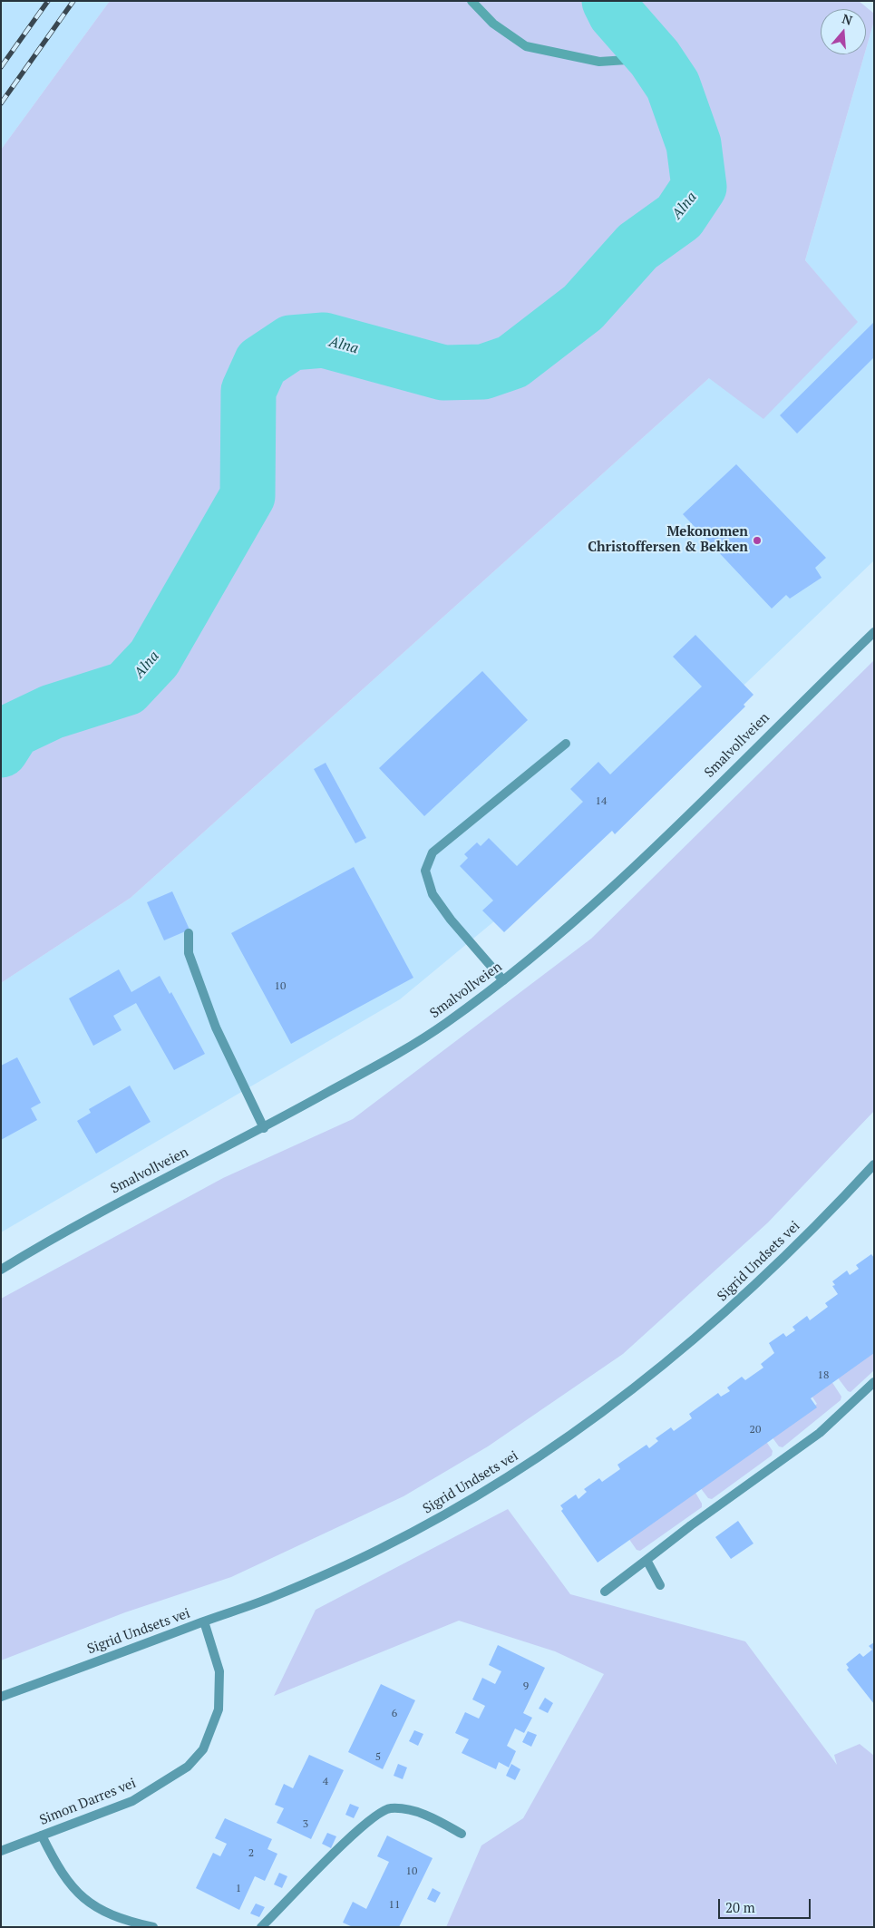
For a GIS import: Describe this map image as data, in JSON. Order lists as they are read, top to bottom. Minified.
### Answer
{"streets":{"street":["Smalvollveien","Sigrid Undsets vei","Simon Darres vei"]},"crossings":[["Sigrid Undsets vei","Simon Darres vei"]],"water":["Alna"],"places":["Mekonomen Christoffersen & Bekken"],"house_numbers":["14","10","18","20","9","6","5","4","3","2","10","1","11"],"scale_bar":"20 m","north":"top"}
